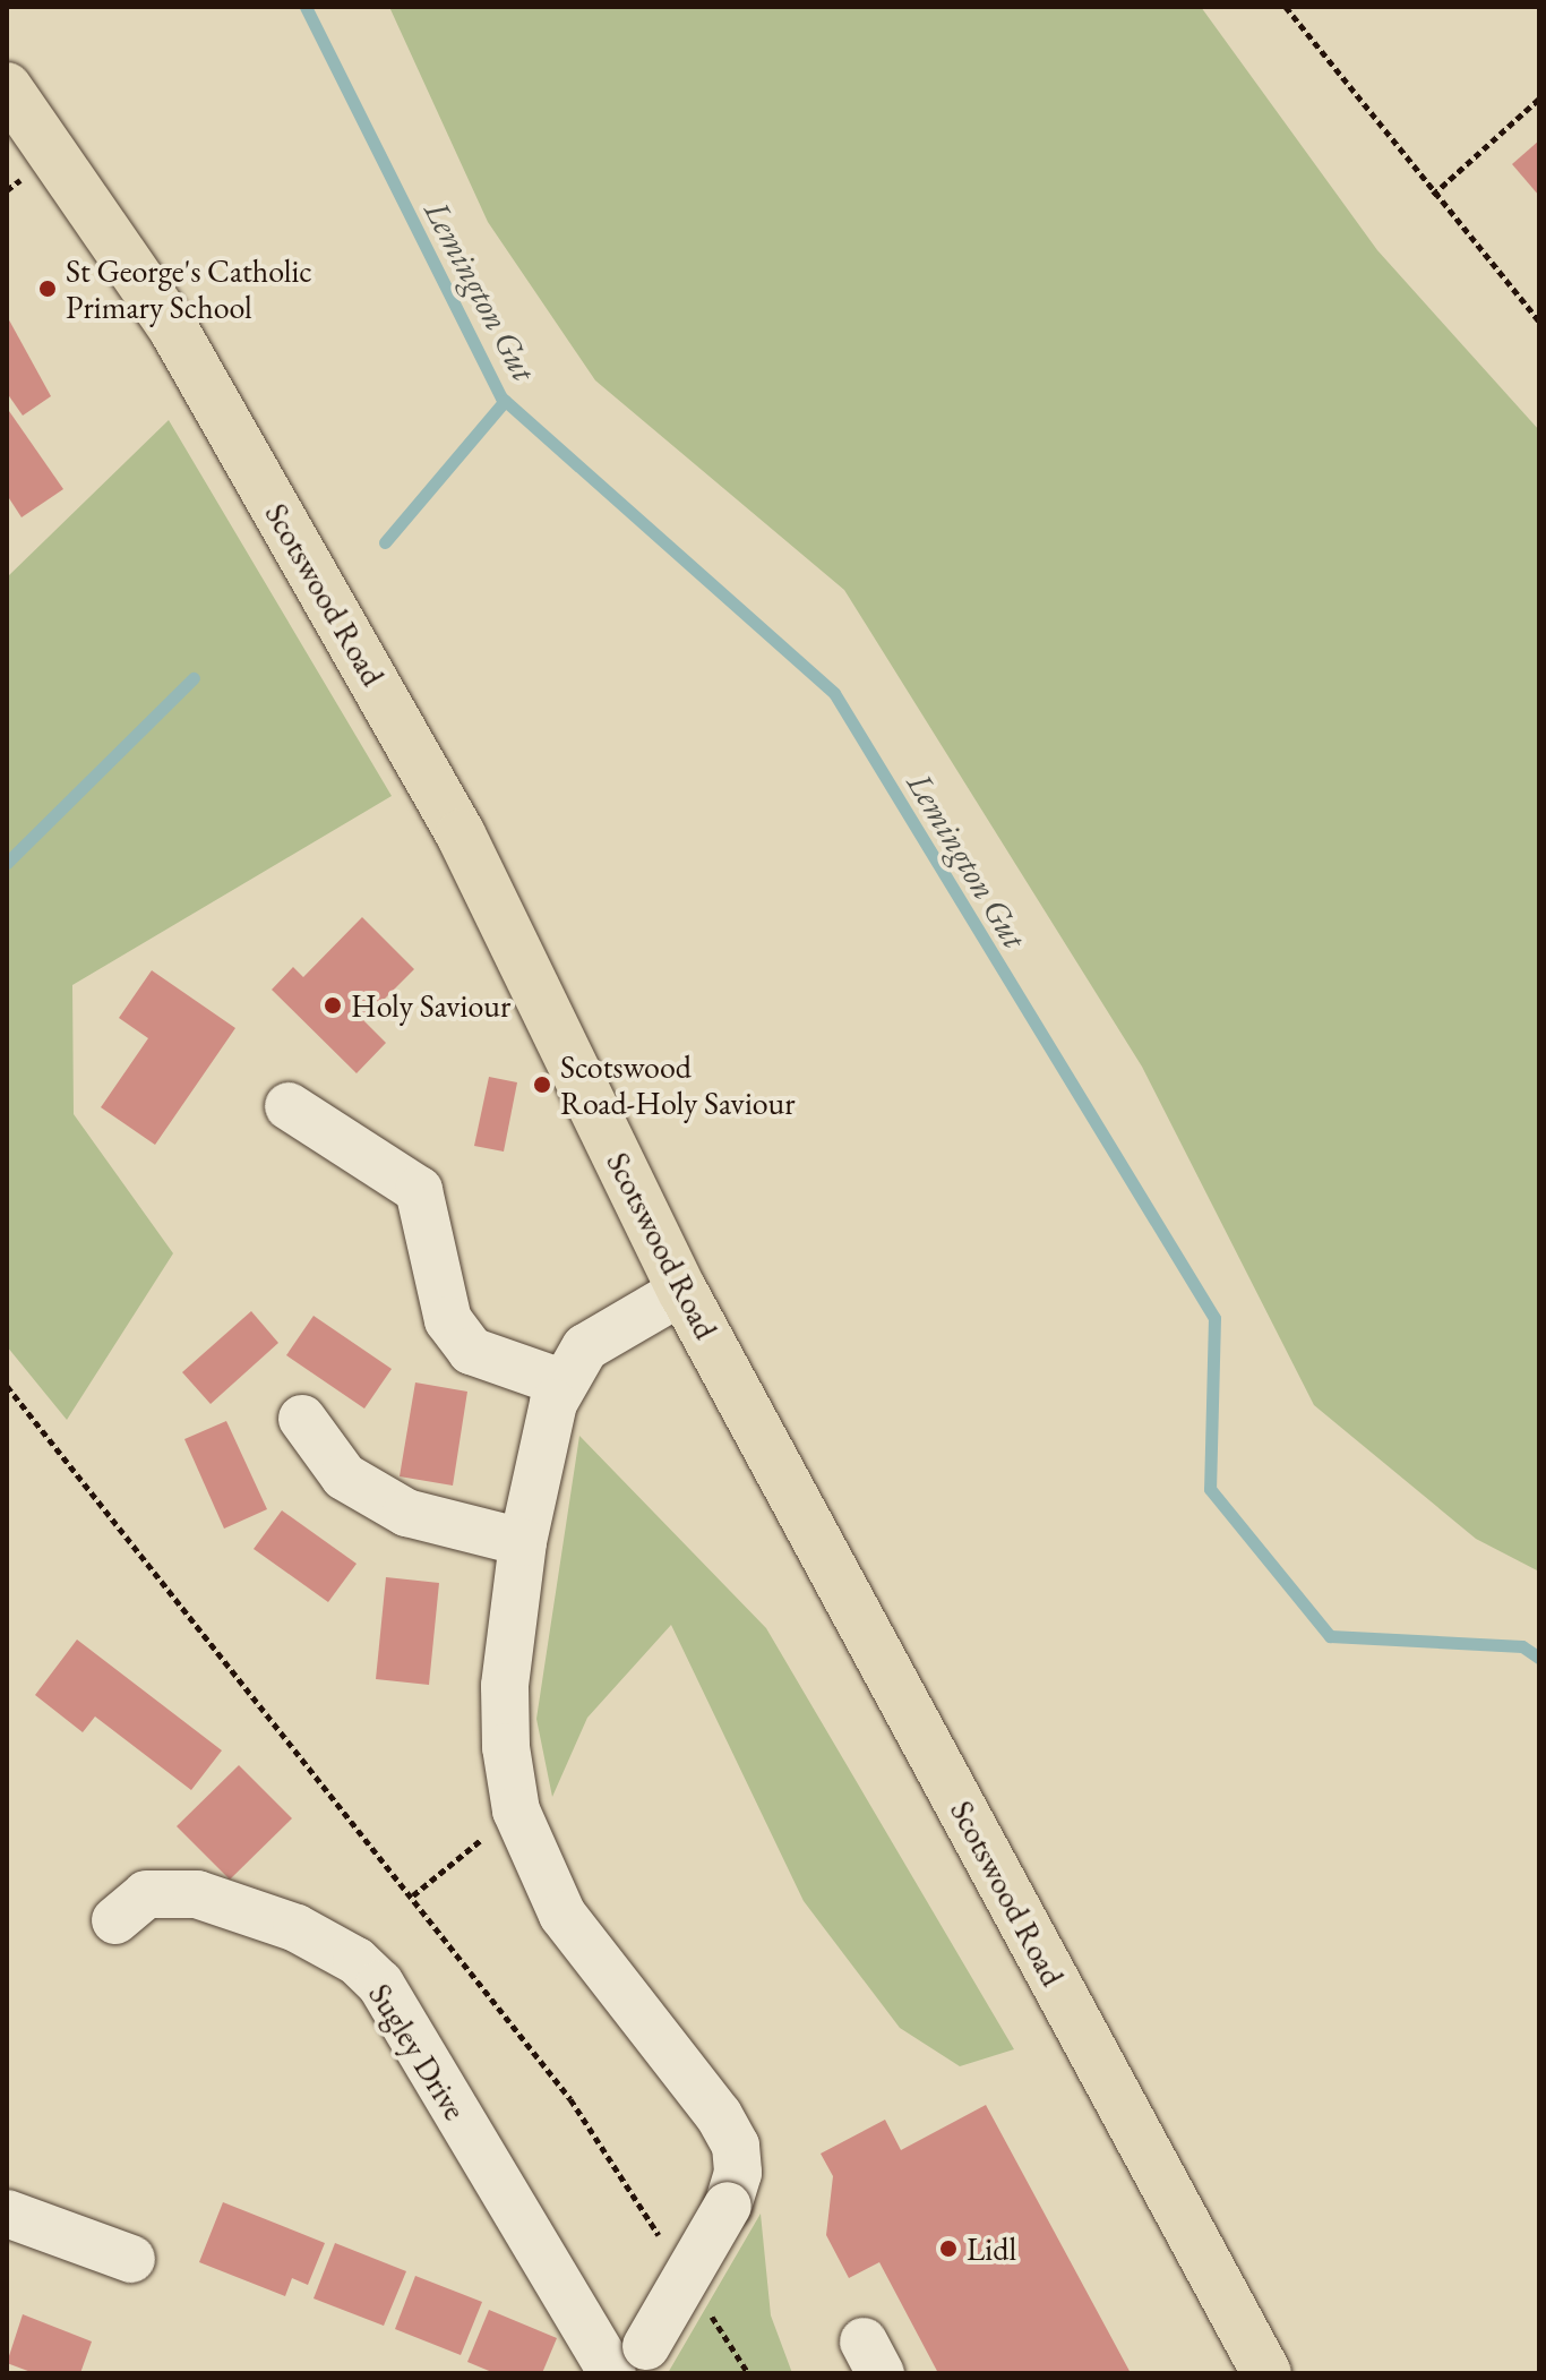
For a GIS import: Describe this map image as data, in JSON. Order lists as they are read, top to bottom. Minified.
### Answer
{"streets":{"main road":["Scotswood Road"],"street":["Sugley Drive"]},"water":["Lemington Gut"],"places":["St George's Catholic Primary School","Holy Saviour","Scotswood Road-Holy Saviour","Lidl"]}
